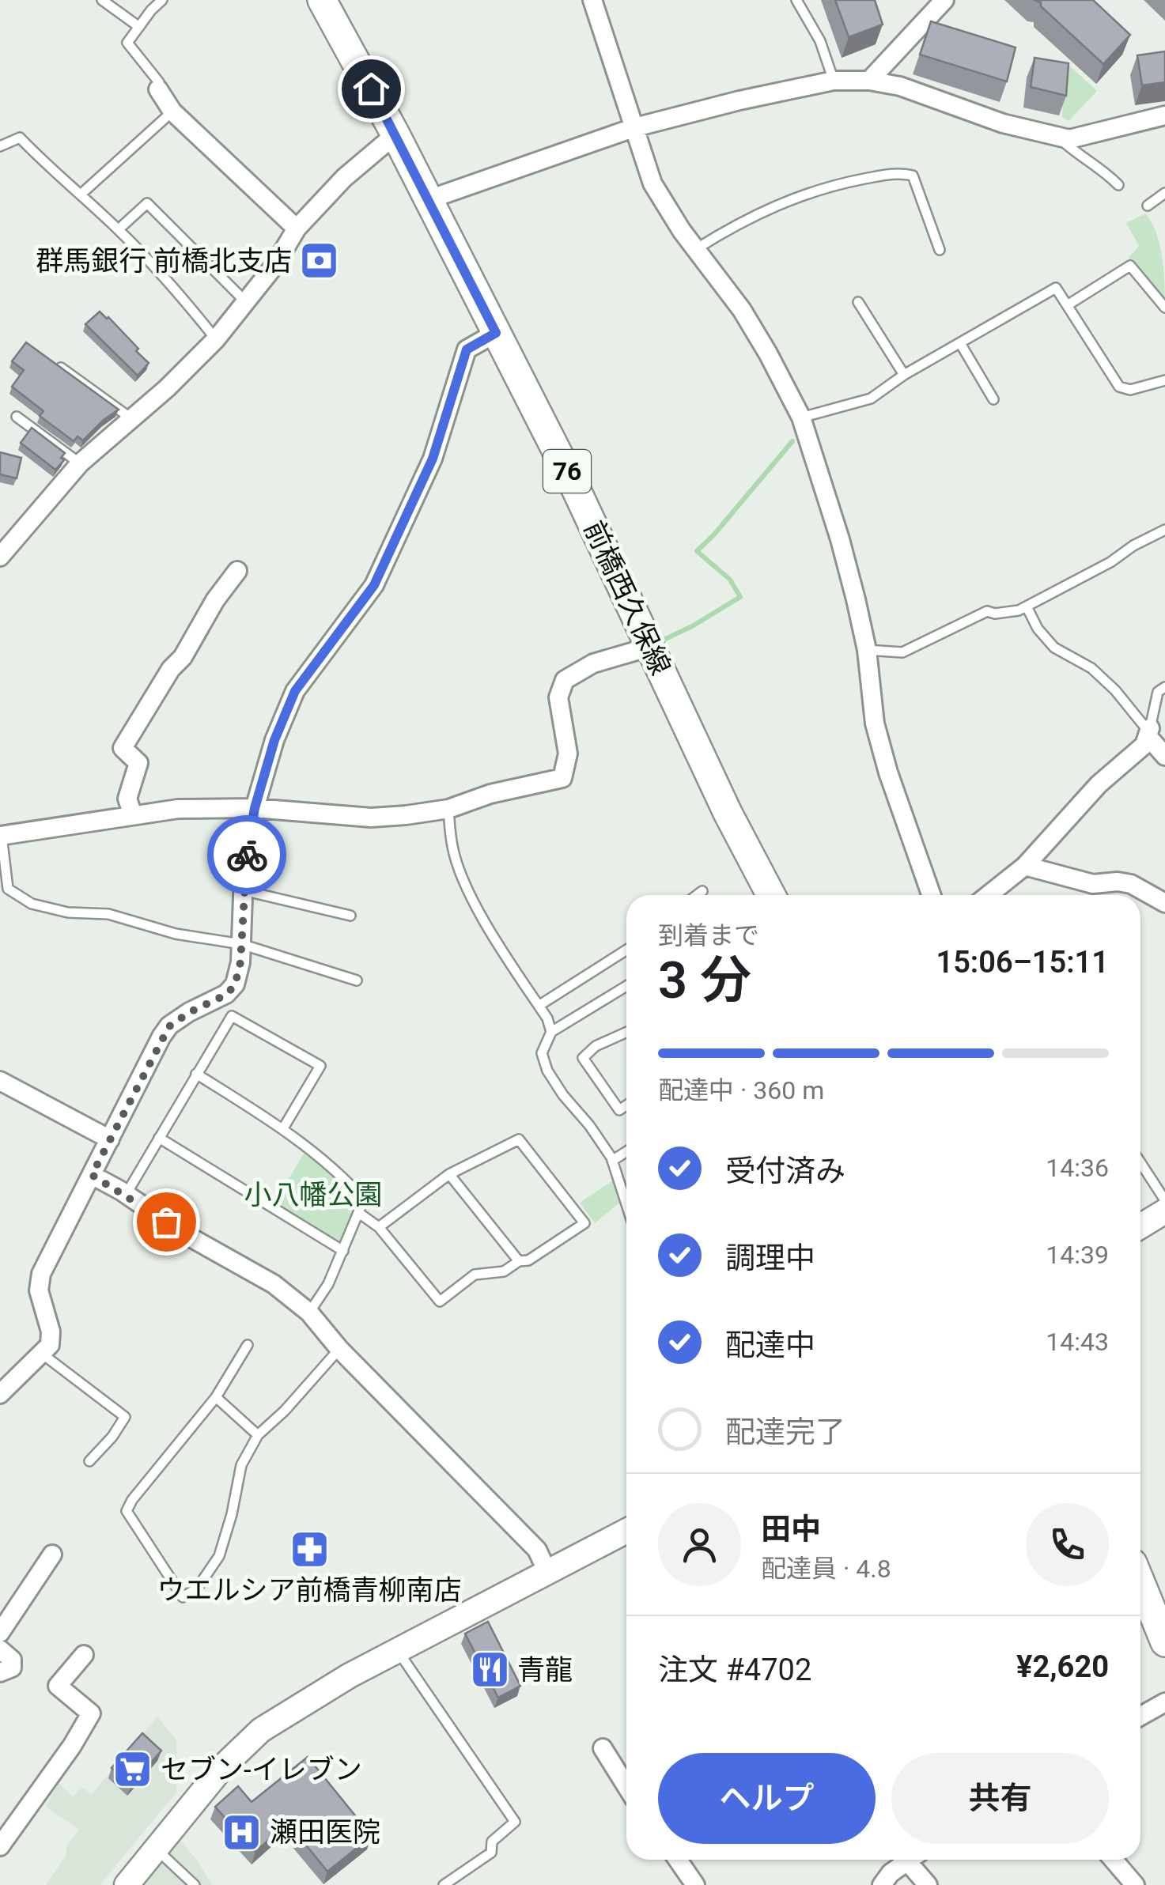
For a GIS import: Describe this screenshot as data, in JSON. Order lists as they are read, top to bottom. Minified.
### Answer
{"streets":{"main road":["76","前橋西久保線"]},"parks":["小八幡公園"],"places":{"bank":["群馬銀行 前橋北支店"],"pharmacy":["ウエルシア前橋青柳南店"],"restaurant":["青龍"],"supermarket":["セブン-イレブン"],"hospital":["瀬田医院"]},"page":{"heading":["3 分","到着まで","15:06–15:11"],"panel":["田中","配達員 · 4.8","注文 #4702","¥2,620"],"bar":"配達中 · 360 m","list":[["受付済み","14:36"],["調理中","14:39"],["配達中","14:43"],"配達完了"],"buttons":["ヘルプ","共有"]}}
